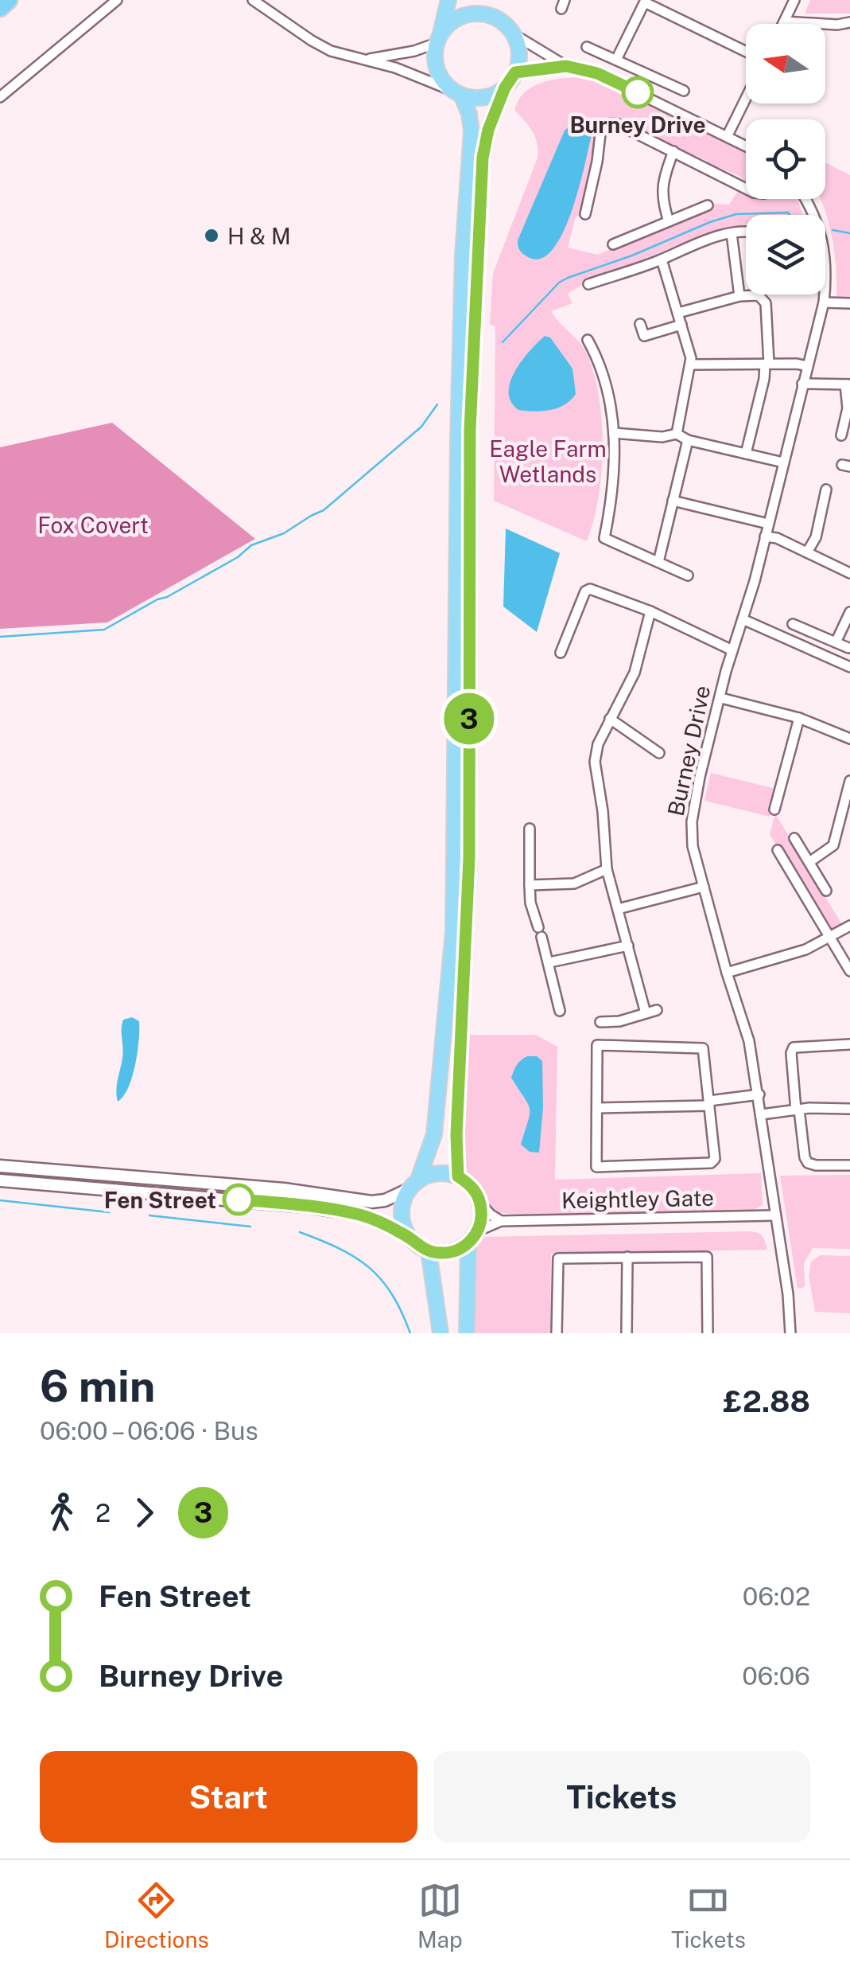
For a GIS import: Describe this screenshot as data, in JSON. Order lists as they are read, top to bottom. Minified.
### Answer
{"streets":{"street":["Burney Drive","Keightley Gate"]},"crossings":[["Burney Drive","Keightley Gate"]],"parks":["Eagle Farm Wetlands","Fox Covert"],"places":["Burney Drive","H & M","Fen Street"],"lines":["bus line 3"],"north":"left","page":{"on_map":"3","heading":["6 min","06:00 – 06:06 · Bus","£2.88"],"legs":["2","3"],"list":[{"name":"Fen Street","value":"06:02"},{"name":"Burney Drive","value":"06:06"}],"buttons":["Start","Tickets"],"tabs":["Directions","Map","Tickets"]}}
